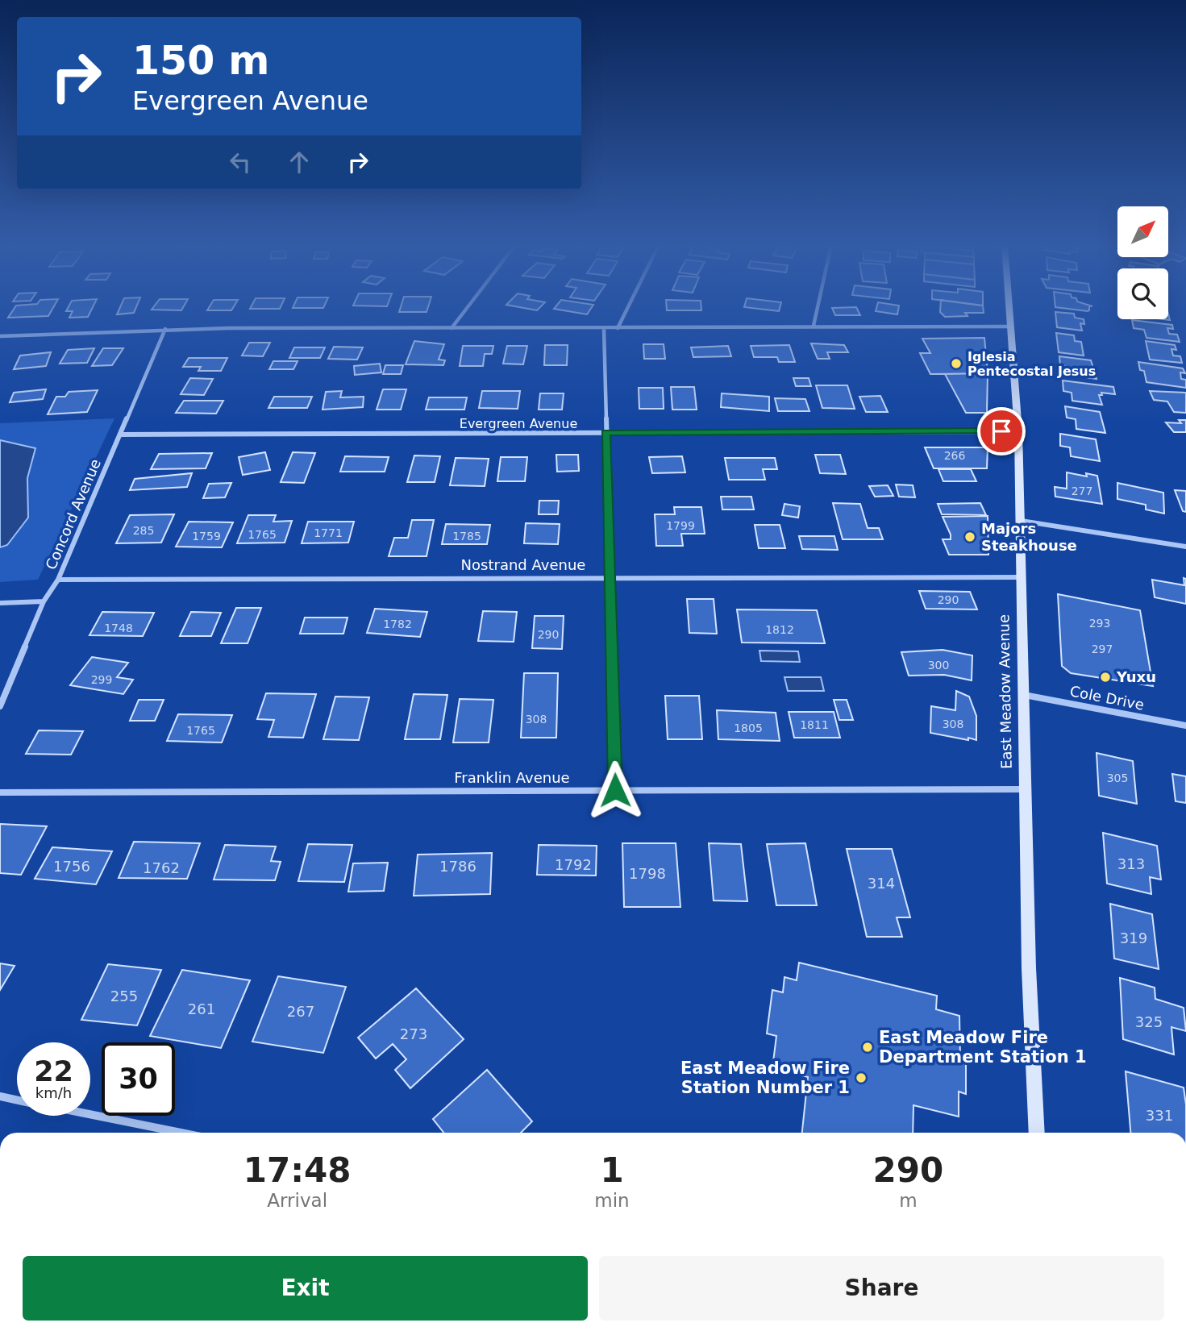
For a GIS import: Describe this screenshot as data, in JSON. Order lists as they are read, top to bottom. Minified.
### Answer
{"streets":{"street":["Evergreen Avenue","Concord Avenue","Nostrand Avenue","East Meadow Avenue","Cole Drive","Franklin Avenue"]},"crossings":[["Evergreen Avenue","Concord Avenue"],["Evergreen Avenue","East Meadow Avenue"],["Concord Avenue","Nostrand Avenue"],["Nostrand Avenue","East Meadow Avenue"],["East Meadow Avenue","Cole Drive"],["East Meadow Avenue","Franklin Avenue"]],"places":["Iglesia Pentecostal Jesus","Majors Steakhouse","Yuxu","East Meadow Fire Department Station 1","East Meadow Fire Station Number 1"],"house_numbers":["266","277","1799","285","1771","1765","1759","1785","290","293","1782","1748","1812","290","297","300","299","308","308","1811","1805","1765","305","313","1792","1756","1786","1762","1798","314","319","255","261","267","325","273","331"],"north":"top right","page":{"turn":["150 m","Evergreen Avenue"],"speed":"22 km/h","limit":"30","eta":["17:48","Arrival","1","min","290","m"],"buttons":["Exit","Share"]}}
